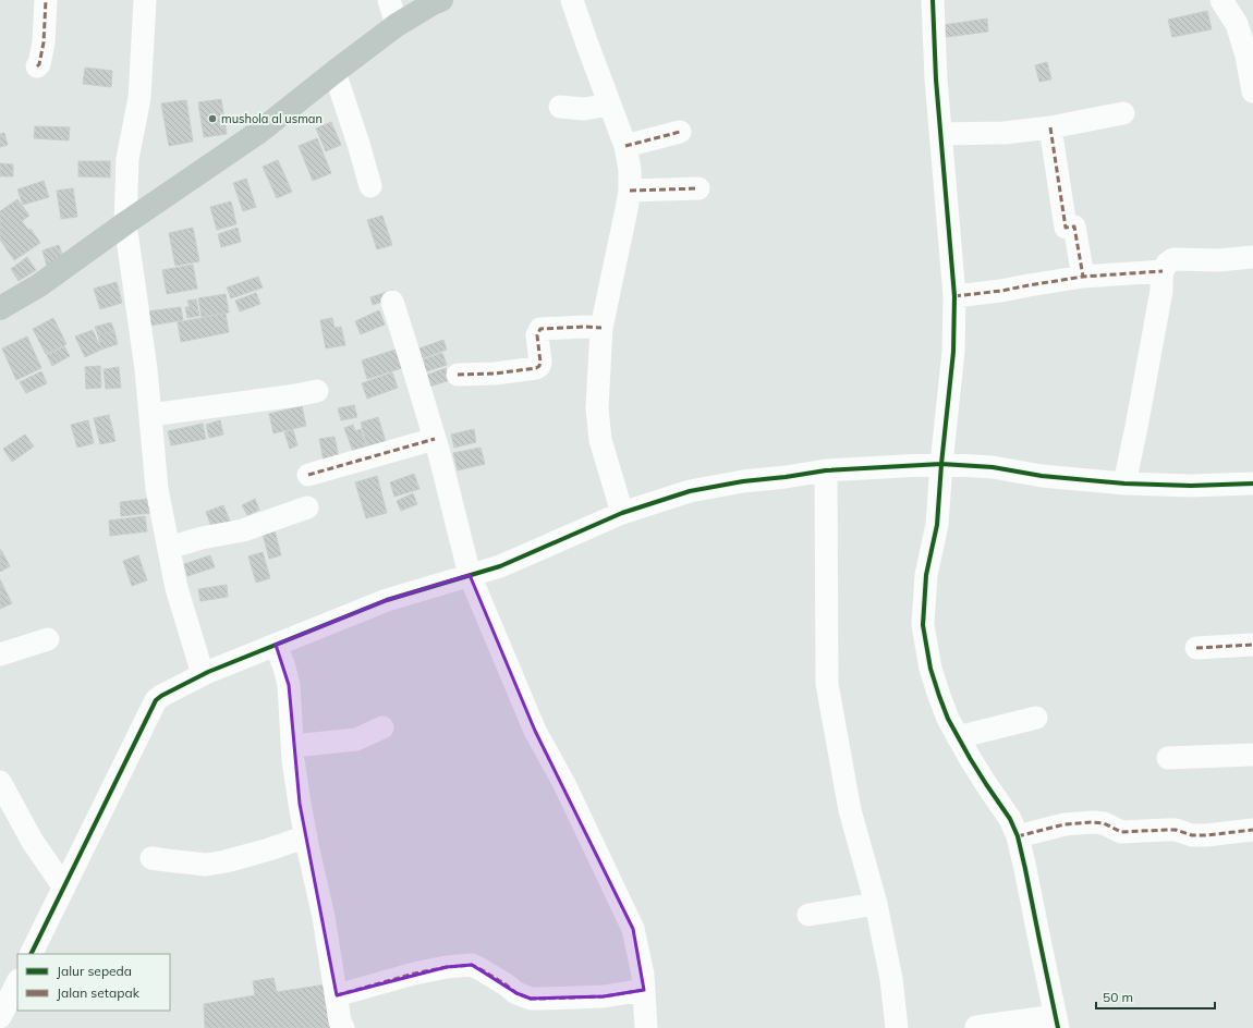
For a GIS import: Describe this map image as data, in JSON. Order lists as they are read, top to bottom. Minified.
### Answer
{"places":["mushola al usman"],"legend":["Jalur sepeda","Jalan setapak"],"scale_bar":"50 m"}
